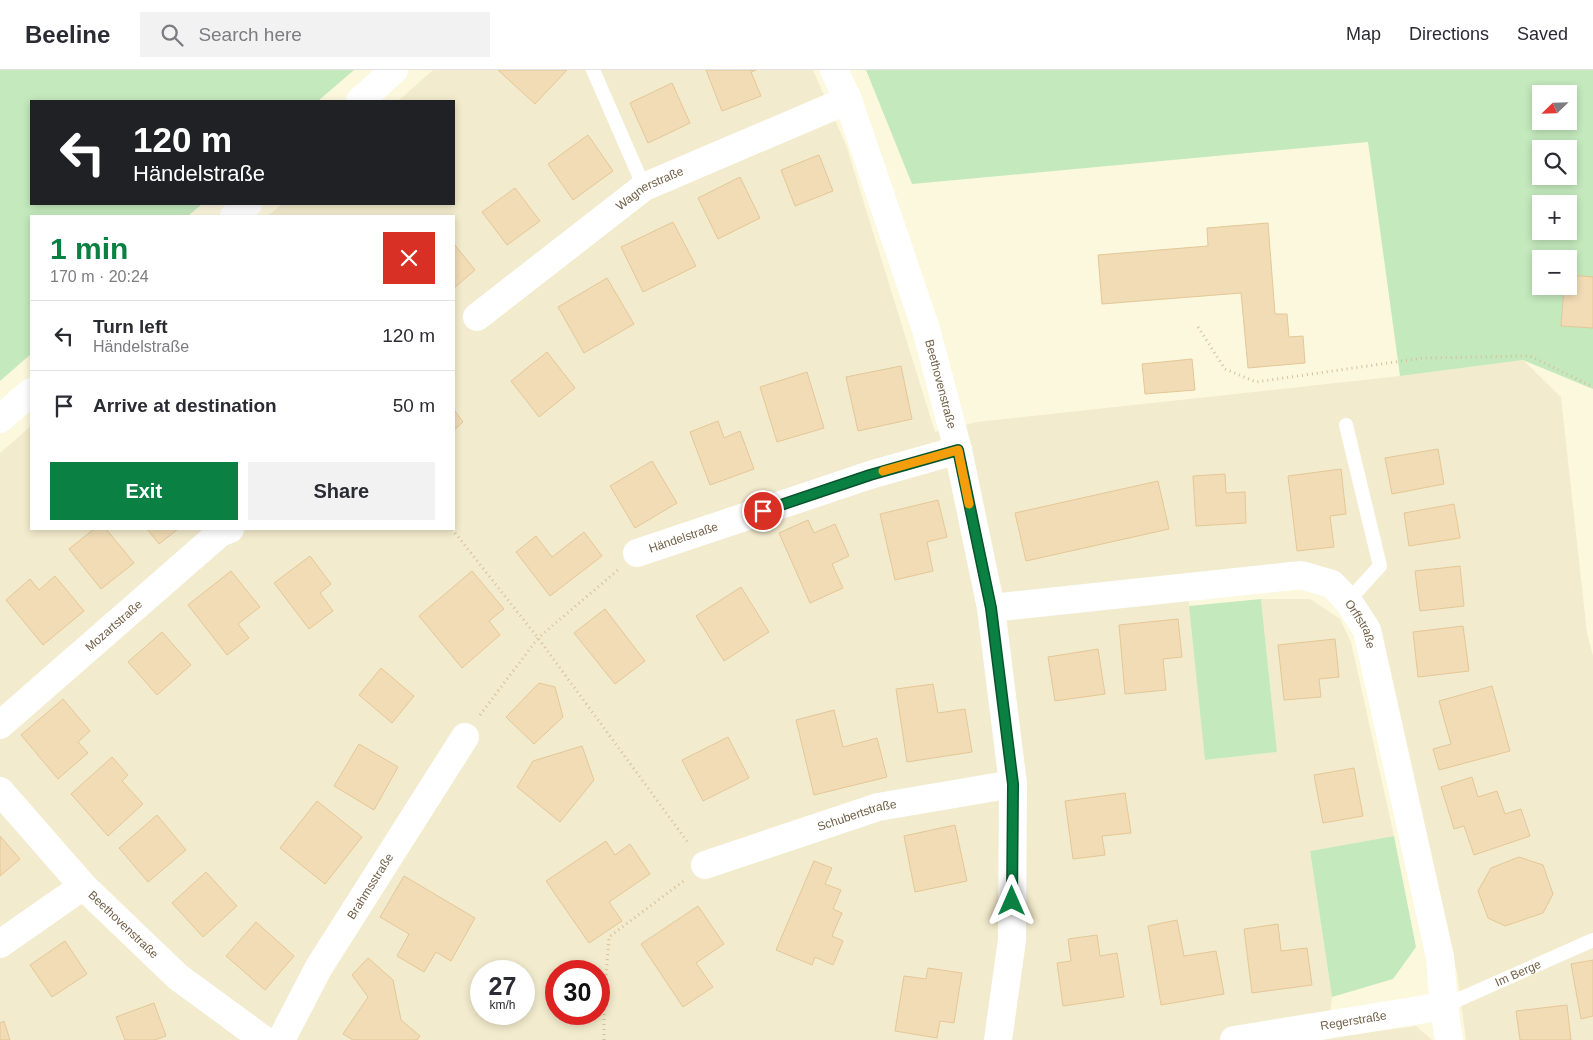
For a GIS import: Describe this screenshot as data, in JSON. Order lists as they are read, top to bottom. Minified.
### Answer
{"streets":{"street":["Wagnerstraße","Beethovenstraße","Händelstraße","Mozartstraße","Orffstraße","Schubertstraße","Brahmsstraße","Regerstraße"],"lane":["Im Berge"]},"crossings":[["Wagnerstraße","Beethovenstraße"],["Beethovenstraße","Händelstraße"],["Beethovenstraße","Orffstraße"],["Beethovenstraße","Schubertstraße"],["Orffstraße","Im Berge"],["Orffstraße","Regerstraße"],["Im Berge","Regerstraße"]],"north":"bottom left","page":{"header":"Beeline","search":"Search here","nav":["Map","Directions","Saved"],"map_buttons":["+","−"],"turn":["120 m","Händelstraße"],"heading":["1 min","170 m · 20:24"],"list":[{"name":"Turn left","note":"Händelstraße","value":"120 m"},{"name":"Arrive at destination","value":"50 m"}],"buttons":["Exit","Share"],"speed":"27 km/h","limit":"30"}}
